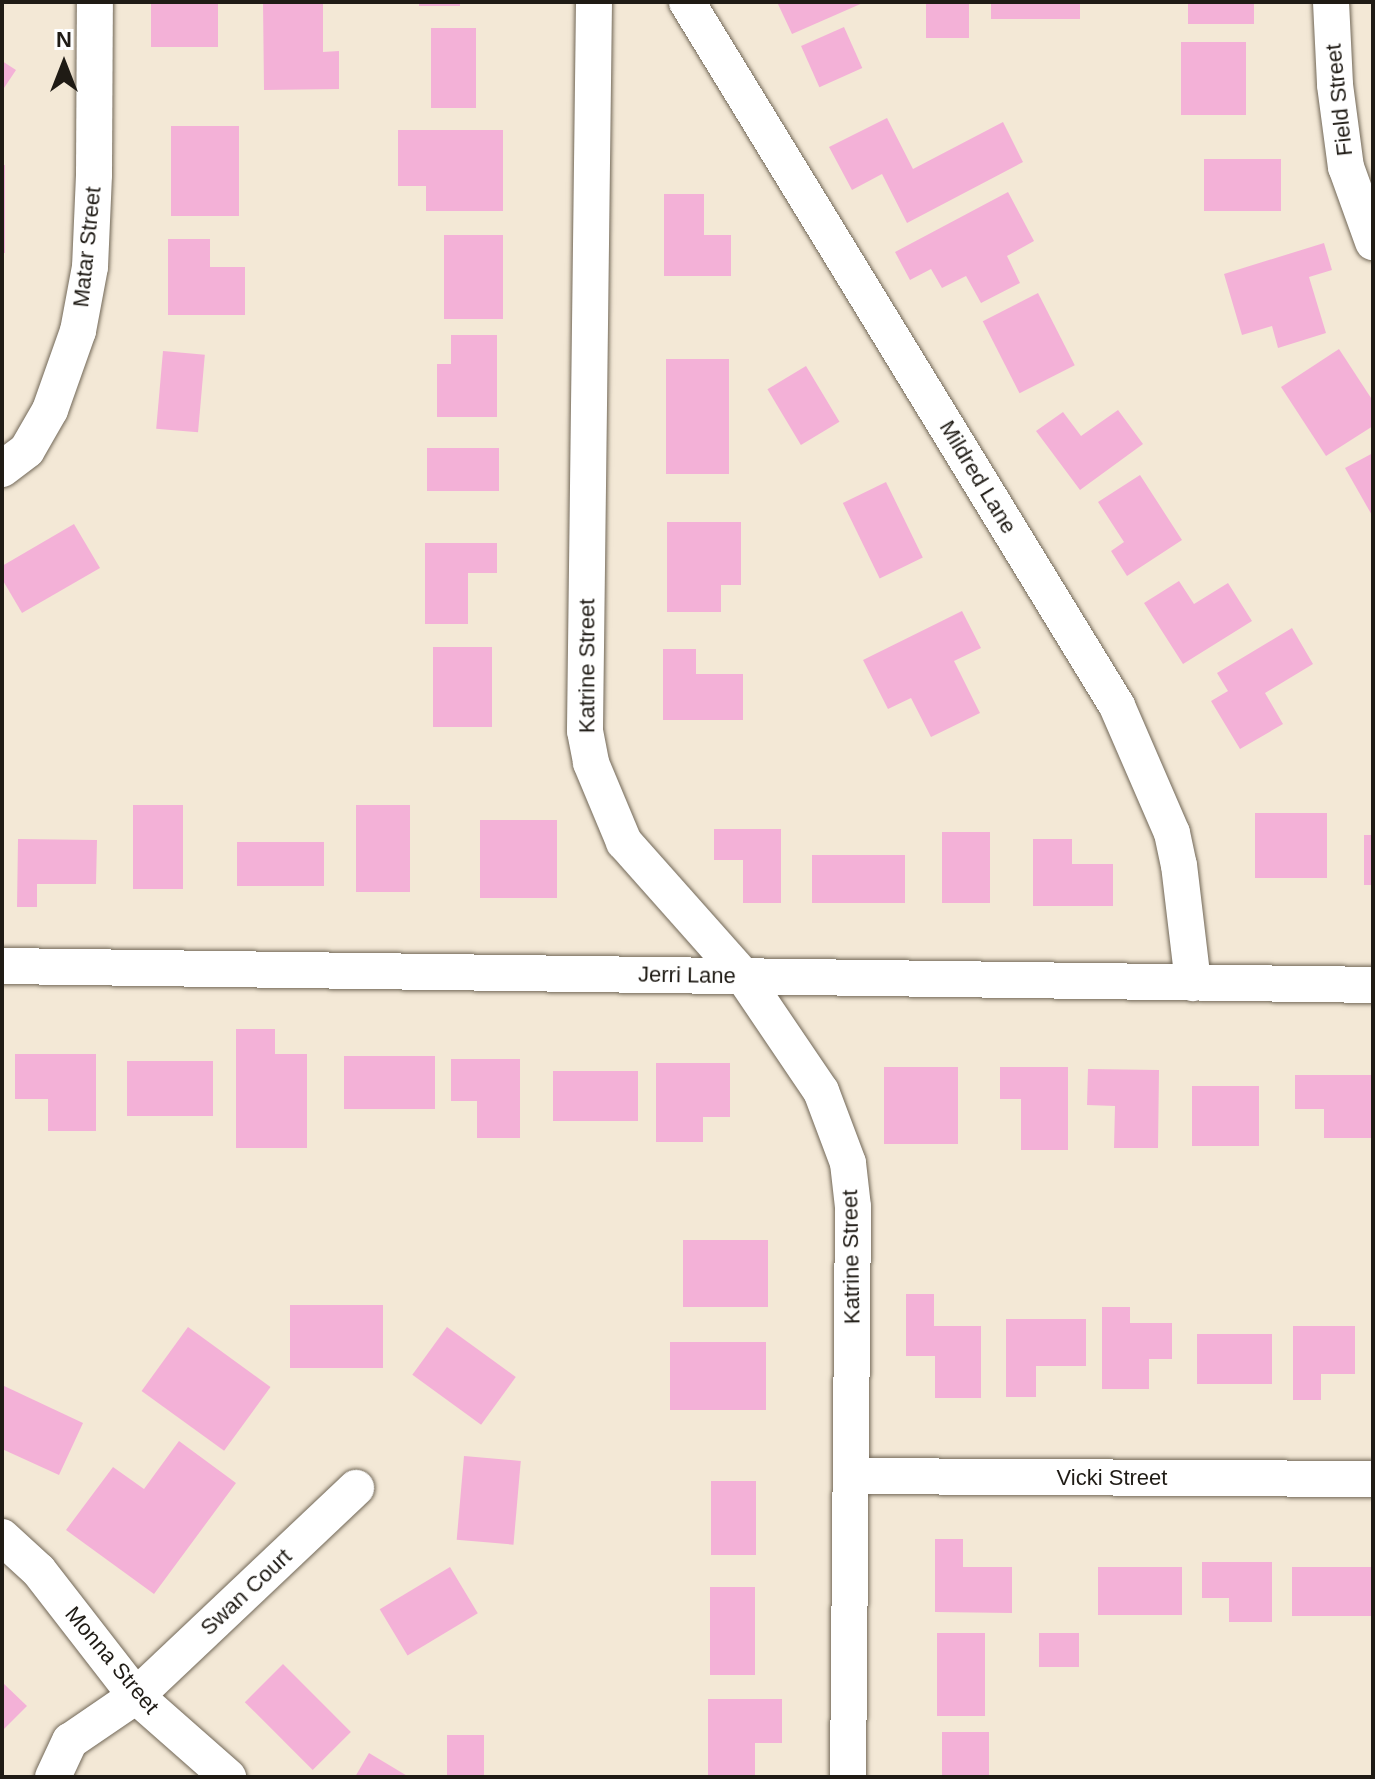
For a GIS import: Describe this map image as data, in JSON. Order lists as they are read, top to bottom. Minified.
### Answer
{"streets":{"street":["Field Street","Matar Street","Mildred Lane","Katrine Street","Jerri Lane","Vicki Street","Swan Court","Monna Street"]},"crossings":[["Mildred Lane","Jerri Lane"],["Katrine Street","Jerri Lane"],["Katrine Street","Vicki Street"],["Swan Court","Monna Street"]],"north":"top"}
